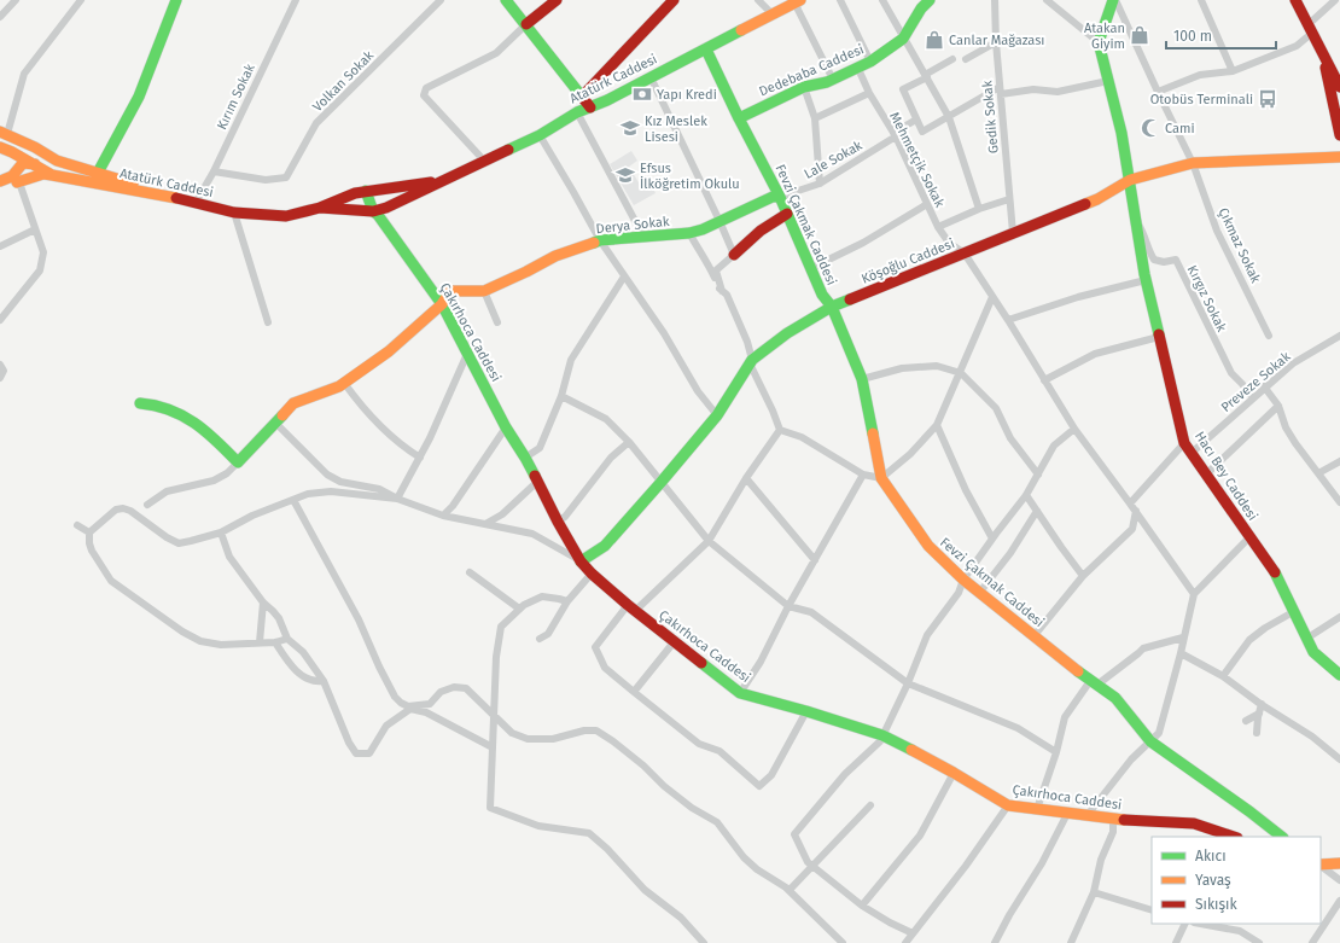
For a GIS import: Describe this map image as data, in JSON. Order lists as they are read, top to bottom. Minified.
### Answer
{"streets":{"street":["Dedebaba Caddesi","Atatürk Caddesi","Volkan Sokak","Kırım Sokak","Gedik Sokak","Lale Sokak","Mehmetçik Sokak","Derya Sokak","Fevzi Çakmak Caddesi","Çıkmaz Sokak","Köşoğlu Caddesi","Kırgız Sokak","Çakırhoca Caddesi","Preveze Sokak","Hacı Bey Caddesi"]},"crossings":[["Dedebaba Caddesi","Mehmetçik Sokak"],["Dedebaba Caddesi","Fevzi Çakmak Caddesi"],["Atatürk Caddesi","Kırım Sokak"],["Atatürk Caddesi","Fevzi Çakmak Caddesi"],["Atatürk Caddesi","Çakırhoca Caddesi"],["Volkan Sokak","Kırım Sokak"],["Gedik Sokak","Köşoğlu Caddesi"],["Lale Sokak","Mehmetçik Sokak"],["Lale Sokak","Derya Sokak"],["Lale Sokak","Fevzi Çakmak Caddesi"],["Mehmetçik Sokak","Köşoğlu Caddesi"],["Derya Sokak","Fevzi Çakmak Caddesi"],["Derya Sokak","Çakırhoca Caddesi"],["Fevzi Çakmak Caddesi","Köşoğlu Caddesi"],["Çıkmaz Sokak","Köşoğlu Caddesi"],["Köşoğlu Caddesi","Çakırhoca Caddesi"],["Köşoğlu Caddesi","Hacı Bey Caddesi"],["Kırgız Sokak","Preveze Sokak"],["Kırgız Sokak","Hacı Bey Caddesi"],["Preveze Sokak","Hacı Bey Caddesi"]],"places":{"shop":["Atakan Giyim","Canlar Mağazası"],"bank":["Yapı Kredi"],"bus stop":["Otobüs Terminali"],"school or university":["Kız Meslek Lisesi","Efsus İlköğretim Okulu"],"mosque":["Cami"]},"legend":["Akıcı","Yavaş","Sıkışık"],"scale_bar":"100 m"}
